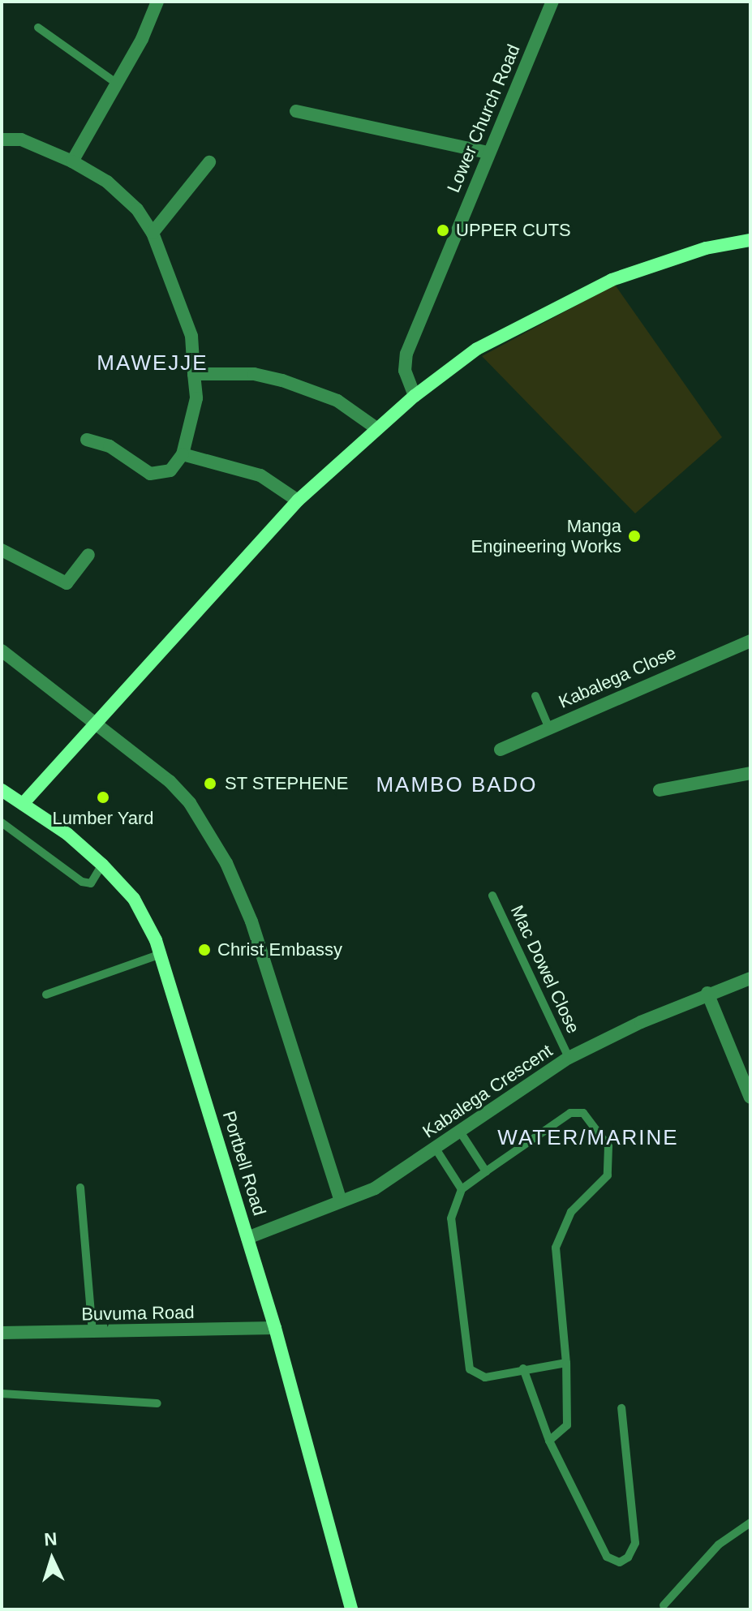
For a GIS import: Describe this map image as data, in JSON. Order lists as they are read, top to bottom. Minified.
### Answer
{"streets":{"main road":["Portbell Road"],"street":["Lower Church Road","Kabalega Close","Kabalega Crescent","Buvuma Road"],"lane":["Mac Dowel Close"]},"crossings":[["Mac Dowel Close","Kabalega Crescent"],["Kabalega Crescent","Portbell Road"],["Portbell Road","Buvuma Road"]],"districts":["MAWEJJE","MAMBO BADO","WATER/MARINE"],"places":["UPPER CUTS","Manga Engineering Works","ST STEPHENE","Lumber Yard","Christ Embassy"],"north":"top"}
